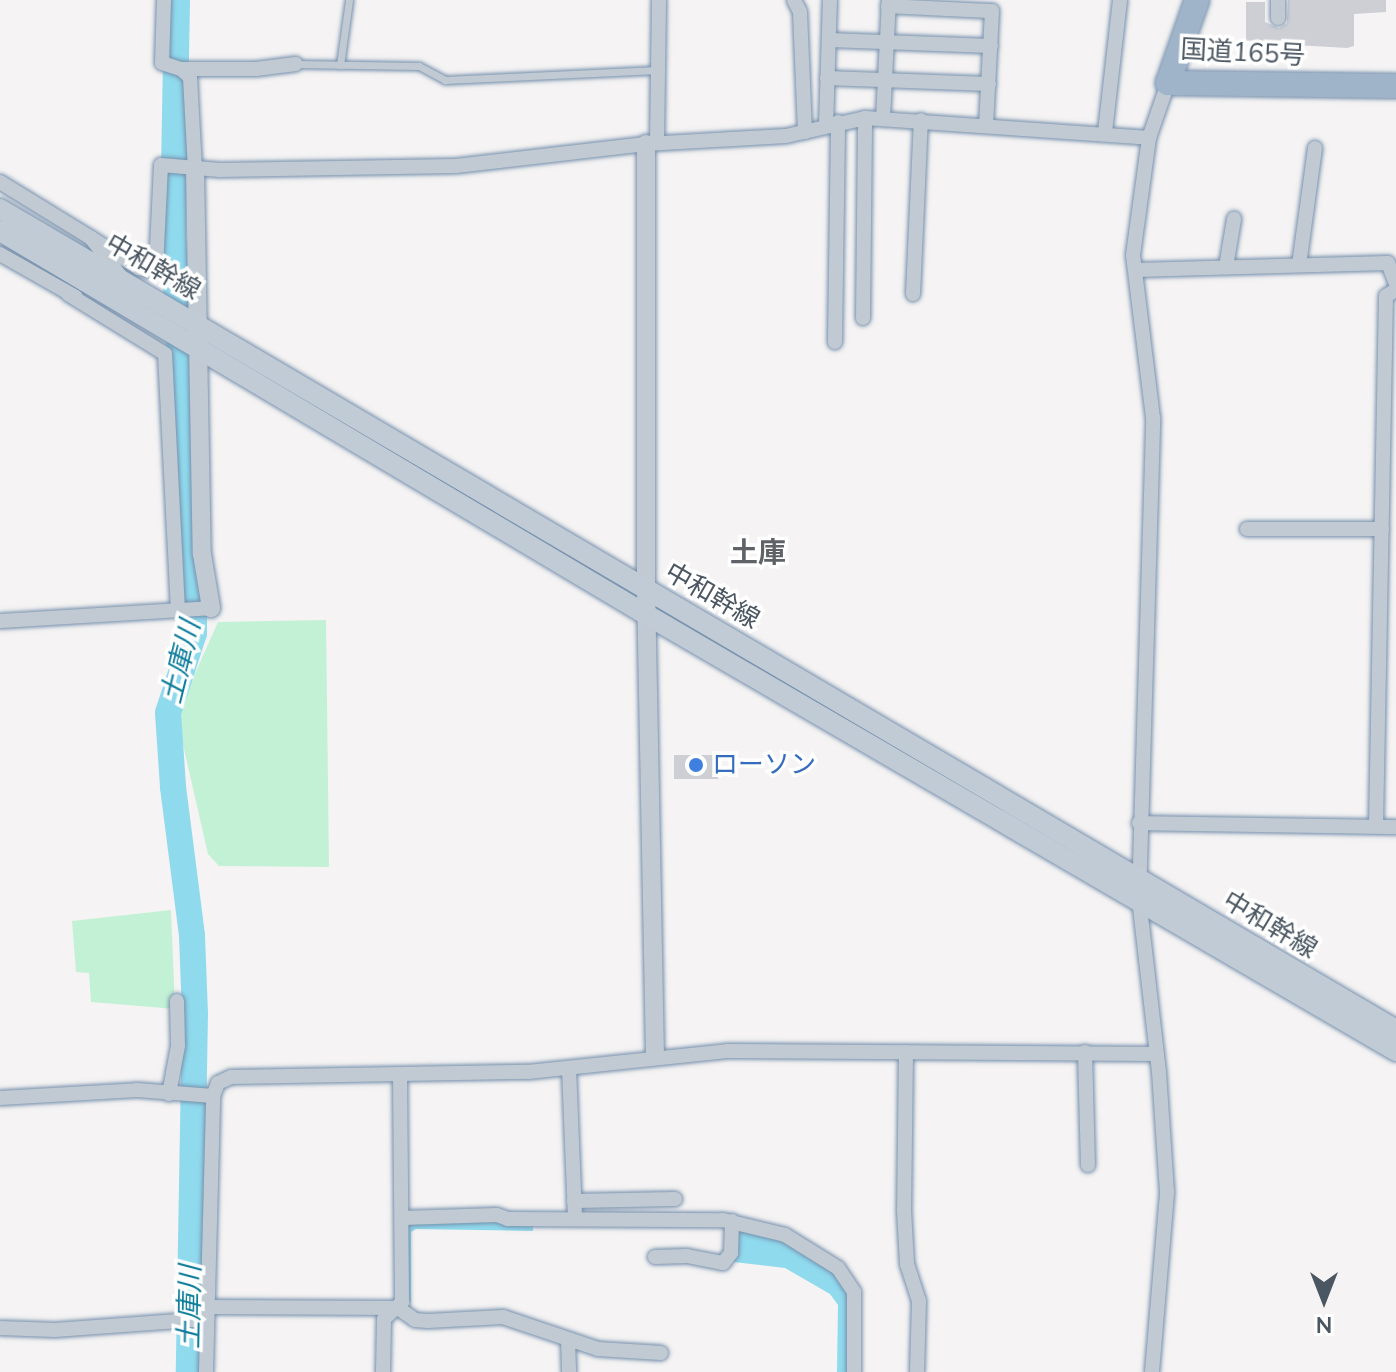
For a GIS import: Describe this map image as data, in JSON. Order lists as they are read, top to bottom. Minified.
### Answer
{"streets":{"highway":["国道165号"],"main road":["中和幹線"]},"districts":["土庫"],"water":["土庫川"],"places":["ローソン"],"north":"bottom"}
